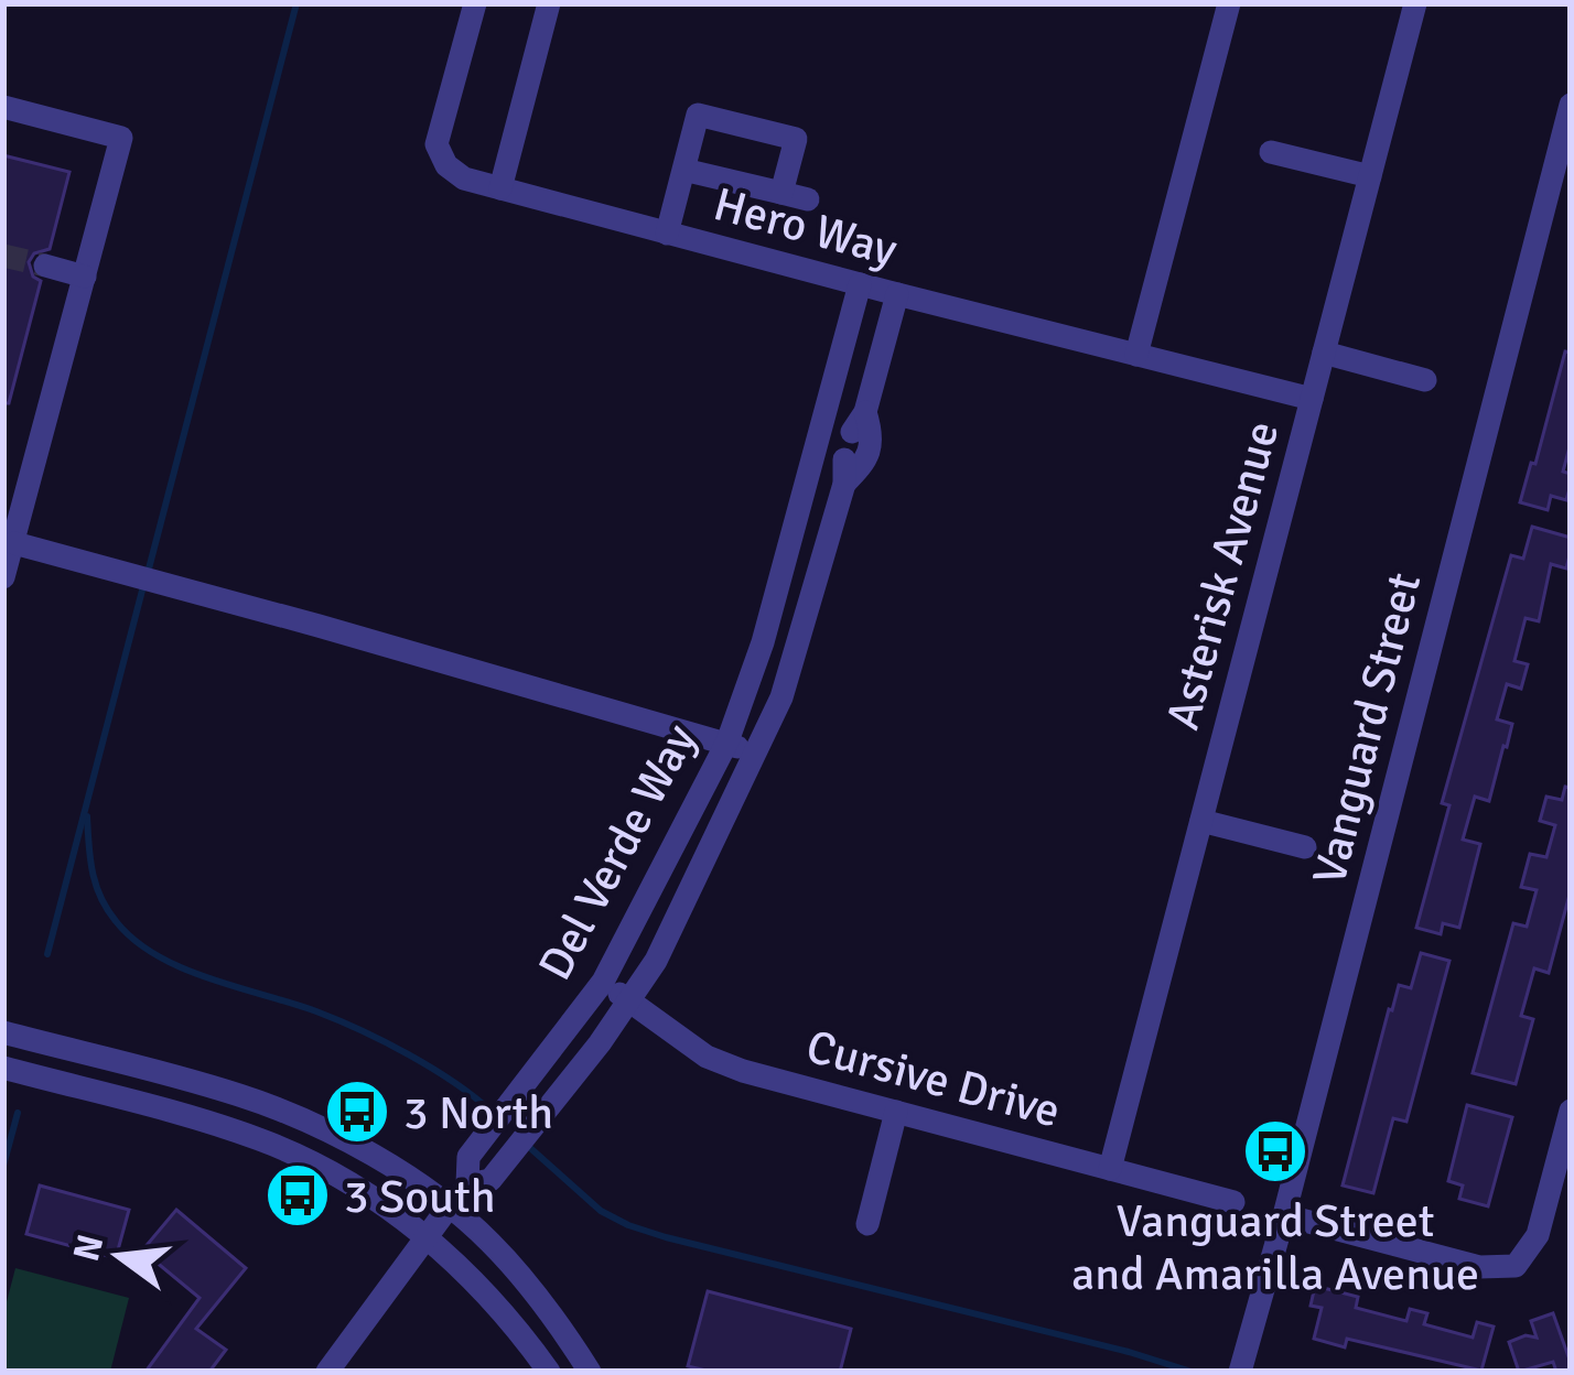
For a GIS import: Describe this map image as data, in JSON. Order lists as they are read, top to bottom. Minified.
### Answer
{"streets":{"street":["Hero Way","Asterisk Avenue","Vanguard Street","Del Verde Way","Cursive Drive"]},"crossings":[["Hero Way","Asterisk Avenue"],["Hero Way","Del Verde Way"],["Asterisk Avenue","Cursive Drive"],["Del Verde Way","Cursive Drive"]],"places":{"bus stop":["3 North","Vanguard Street and Amarilla Avenue","3 South"]},"north":"left"}
